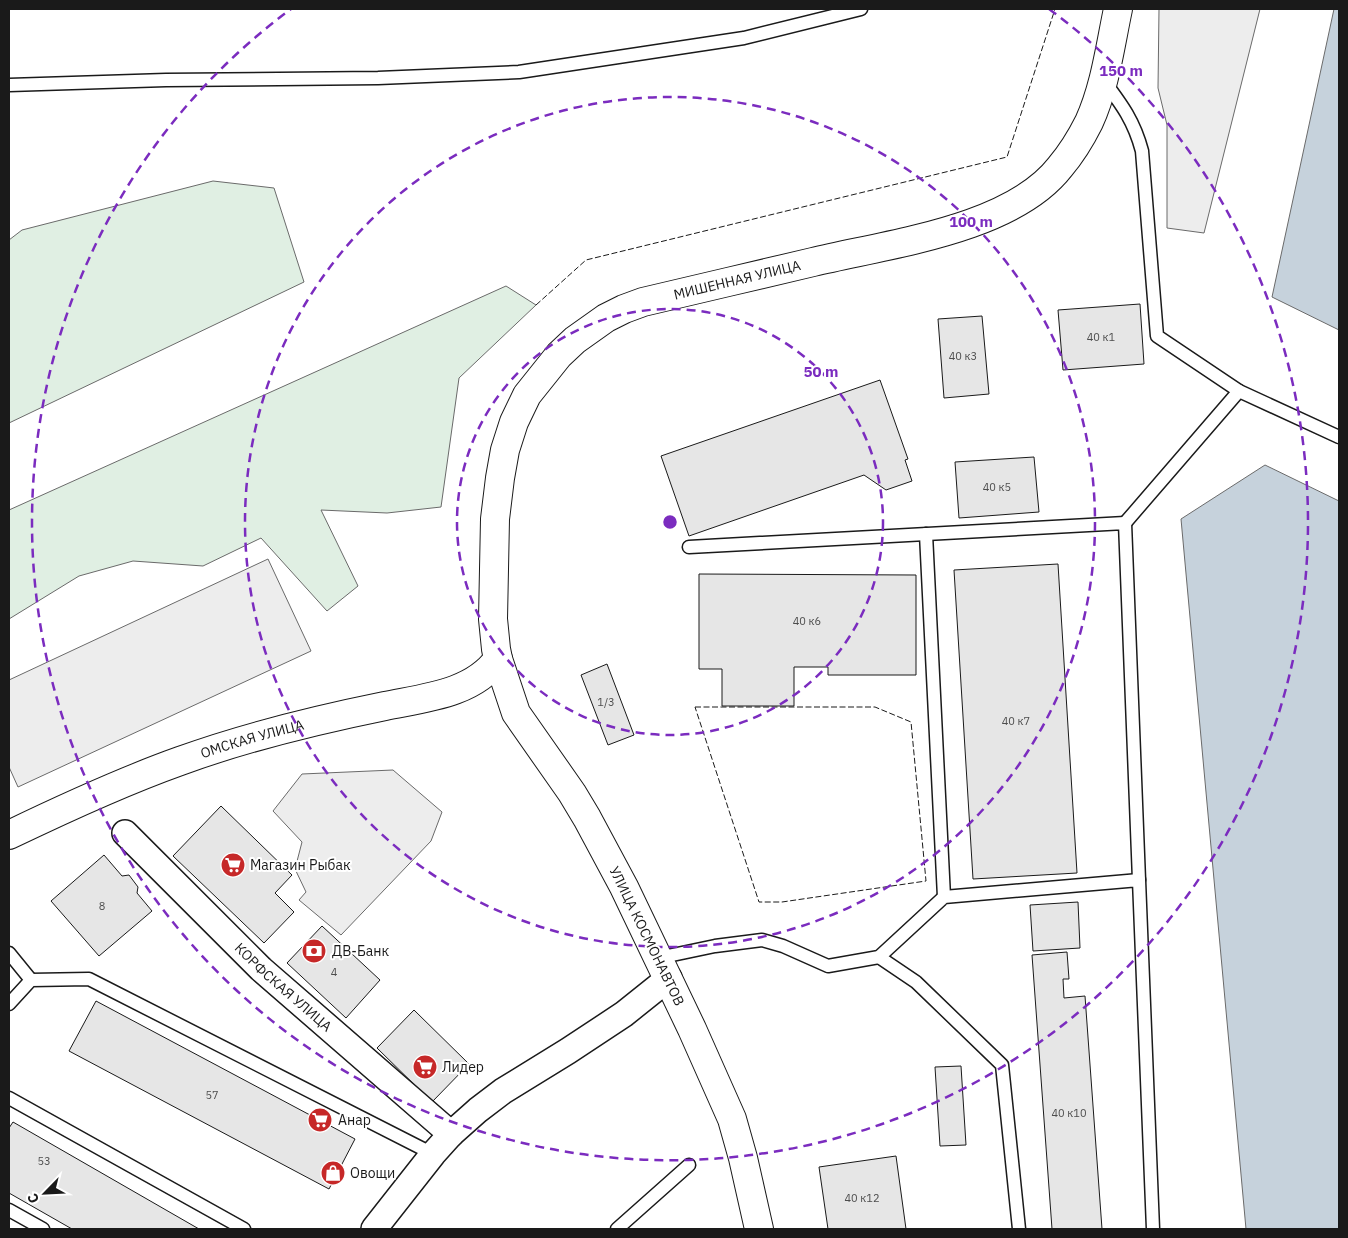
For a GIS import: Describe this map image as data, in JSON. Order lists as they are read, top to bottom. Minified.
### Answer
{"streets":{"main road":["МИШЕННАЯ УЛИЦА","ОМСКАЯ УЛИЦА","УЛИЦА КОСМОНАВТОВ"],"street":["КОРФСКАЯ УЛИЦА"]},"crossings":[["МИШЕННАЯ УЛИЦА","ОМСКАЯ УЛИЦА"],["МИШЕННАЯ УЛИЦА","УЛИЦА КОСМОНАВТОВ"],["ОМСКАЯ УЛИЦА","УЛИЦА КОСМОНАВТОВ"]],"places":{"supermarket":["Магазин Рыбак","Лидер","Анар"],"bank":["ДВ-Банк"],"shop":["Овощи"]},"house_numbers":["40 к1","40 к3","40 к5","40 к6","1/3","40 к7","8","4","57","40 к10","53","40 к12"],"north":"bottom left","rings":["150 m","100 m","50 m"]}
